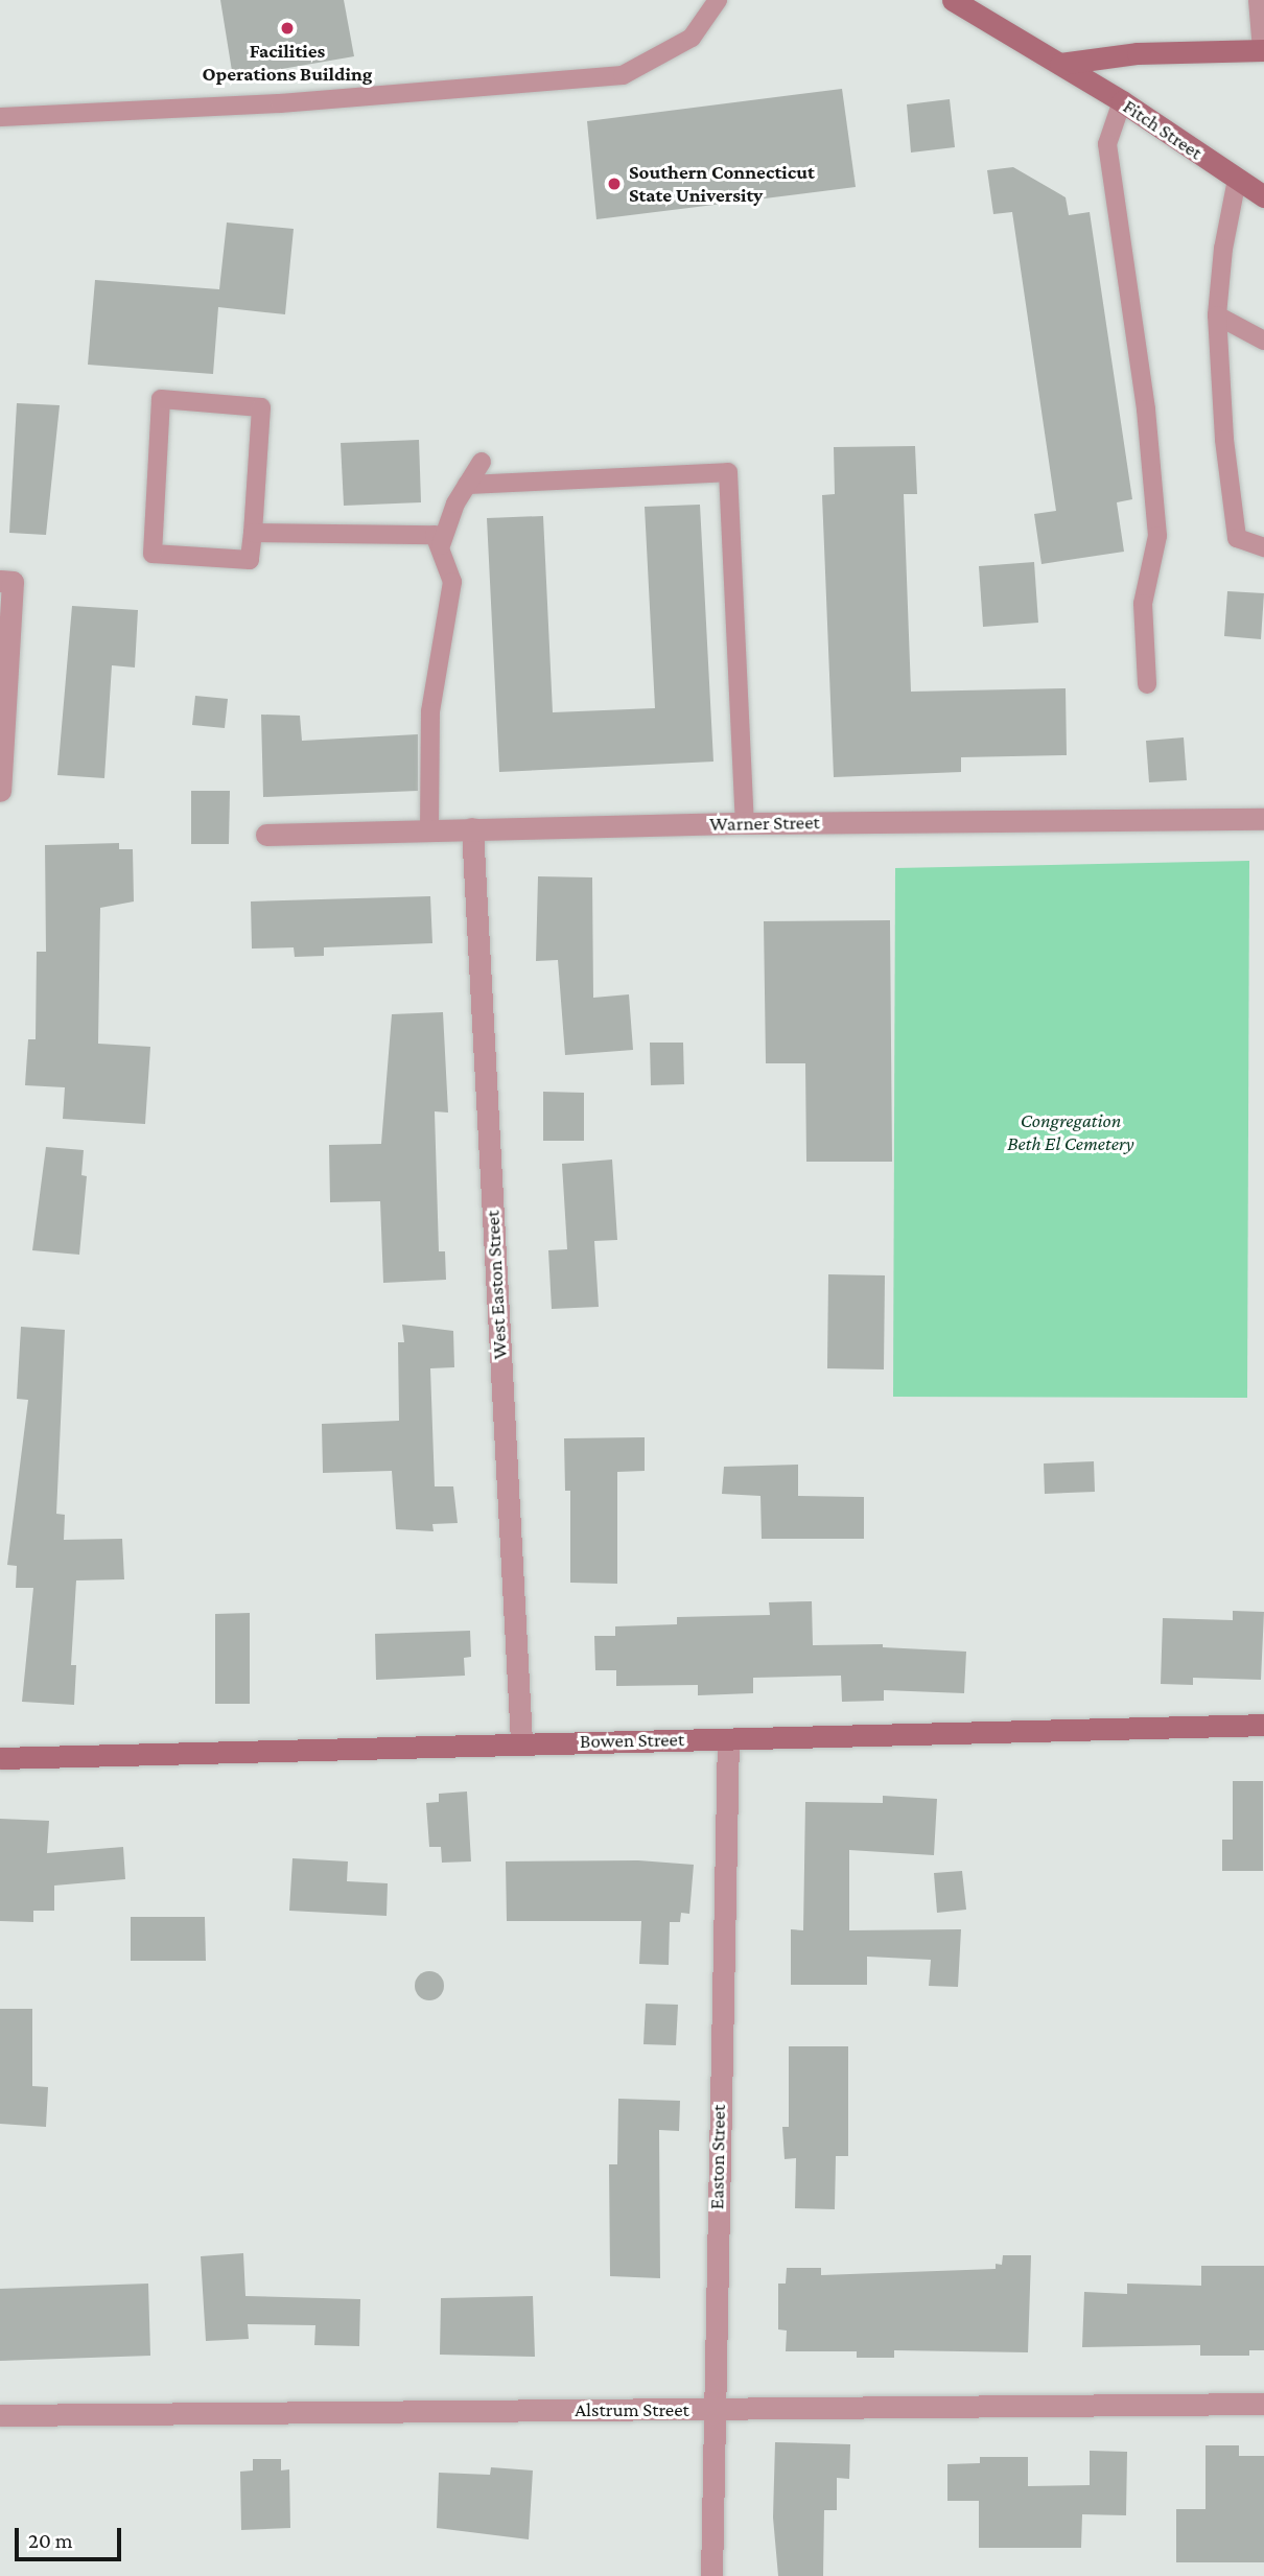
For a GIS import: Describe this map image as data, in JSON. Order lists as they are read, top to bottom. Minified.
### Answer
{"streets":{"main road":["Fitch Street","Bowen Street"],"street":["Warner Street","West Easton Street","Easton Street","Alstrum Street"]},"crossings":[["Warner Street","West Easton Street"],["West Easton Street","Bowen Street"],["Bowen Street","Easton Street"],["Easton Street","Alstrum Street"]],"parks":["Congregation Beth El Cemetery"],"places":["Facilities Operations Building","Southern Connecticut State University"],"scale_bar":"20 m"}
